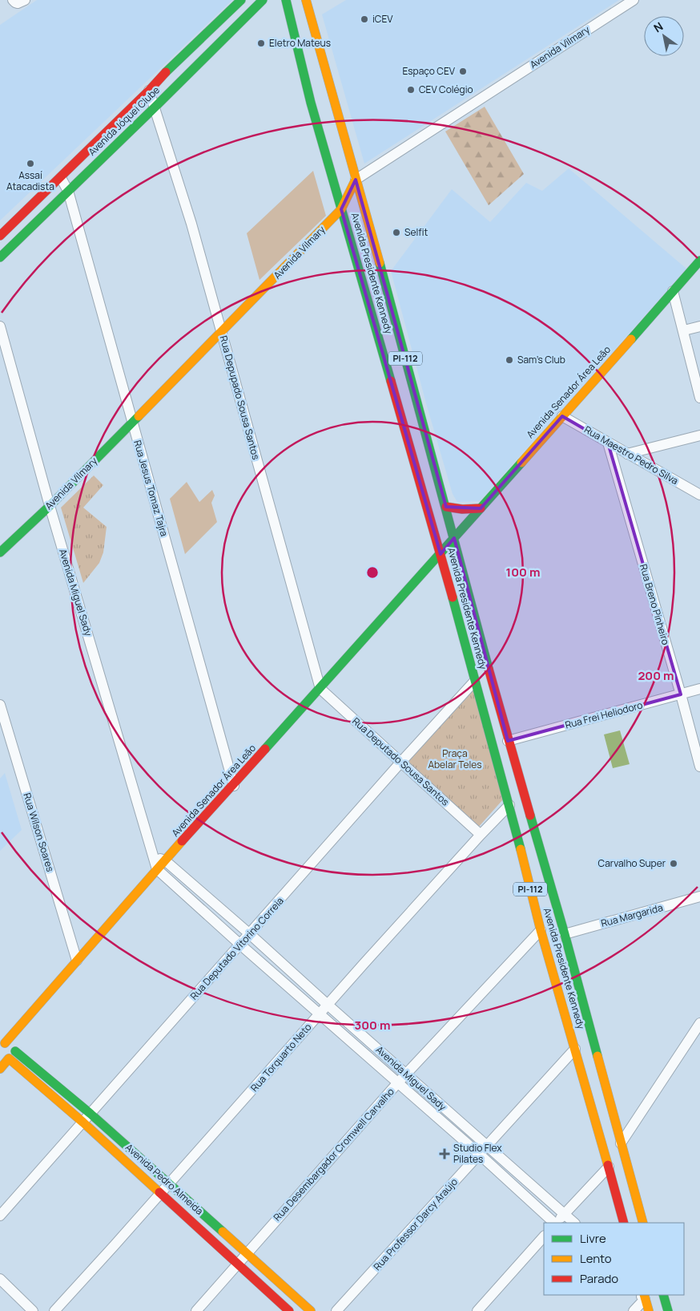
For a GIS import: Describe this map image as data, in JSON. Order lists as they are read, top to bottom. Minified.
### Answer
{"streets":{"main road":["Avenida Vilmary","Avenida Jóquei Clube","Avenida Presidente Kennedy","PI-112","Avenida Senador Área Leão","Avenida Pedro Almeida"],"street":["Rua Depupado Sousa Santos","Rua Maestro Pedro Silva","Rua Jesus Tomaz Tajra","Avenida Miguel Sady","Rua Breno Pinheiro","Rua Frei Heliodoro","Rua Deputado Sousa Santos","Rua Wilson Soares","Rua Margarida","Rua Deputado Vitorino Correia","Rua Torquarto Neto","Rua Desembargador Cromwell Carvalho","Rua Professor Darcy Araújo"]},"crossings":[["Avenida Vilmary","Avenida Presidente Kennedy"],["Avenida Vilmary","Rua Depupado Sousa Santos"],["Avenida Vilmary","Rua Jesus Tomaz Tajra"],["Avenida Vilmary","Avenida Miguel Sady"],["Avenida Jóquei Clube","Rua Depupado Sousa Santos"],["Avenida Jóquei Clube","Rua Jesus Tomaz Tajra"],["Avenida Presidente Kennedy","Avenida Senador Área Leão"],["Avenida Presidente Kennedy","Rua Frei Heliodoro"],["Avenida Presidente Kennedy","Rua Margarida"],["Avenida Presidente Kennedy","Rua Deputado Vitorino Correia"],["Avenida Presidente Kennedy","Rua Torquarto Neto"],["Avenida Presidente Kennedy","Rua Desembargador Cromwell Carvalho"],["Avenida Presidente Kennedy","Rua Professor Darcy Araújo"],["Avenida Senador Área Leão","Rua Depupado Sousa Santos"],["Avenida Senador Área Leão","Rua Maestro Pedro Silva"],["Avenida Senador Área Leão","Rua Jesus Tomaz Tajra"],["Avenida Senador Área Leão","Avenida Miguel Sady"],["Avenida Senador Área Leão","Rua Deputado Sousa Santos"],["Avenida Senador Área Leão","Rua Wilson Soares"],["Avenida Senador Área Leão","Avenida Pedro Almeida"],["Rua Depupado Sousa Santos","Rua Deputado Sousa Santos"],["Rua Maestro Pedro Silva","Rua Breno Pinheiro"],["Avenida Miguel Sady","Rua Deputado Vitorino Correia"],["Avenida Miguel Sady","Rua Torquarto Neto"],["Avenida Miguel Sady","Rua Desembargador Cromwell Carvalho"],["Avenida Miguel Sady","Rua Professor Darcy Araújo"],["Rua Breno Pinheiro","Rua Frei Heliodoro"],["Rua Deputado Sousa Santos","Rua Deputado Vitorino Correia"],["Rua Deputado Sousa Santos","Rua Torquarto Neto"],["Rua Deputado Vitorino Correia","Avenida Pedro Almeida"],["Rua Torquarto Neto","Avenida Pedro Almeida"],["Rua Desembargador Cromwell Carvalho","Avenida Pedro Almeida"]],"parks":["Praça Abelar Teles"],"places":{"other":["iCEV","Eletro Mateus","Espaço CEV","CEV Colégio","Assaí Atacadista","Selfit","Sam's Club","Carvalho Super"],"health":["Studio Flex Pilates"]},"legend":["Livre","Lento","Parado"],"north":"top left","rings":["100 m","200 m","300 m"]}
